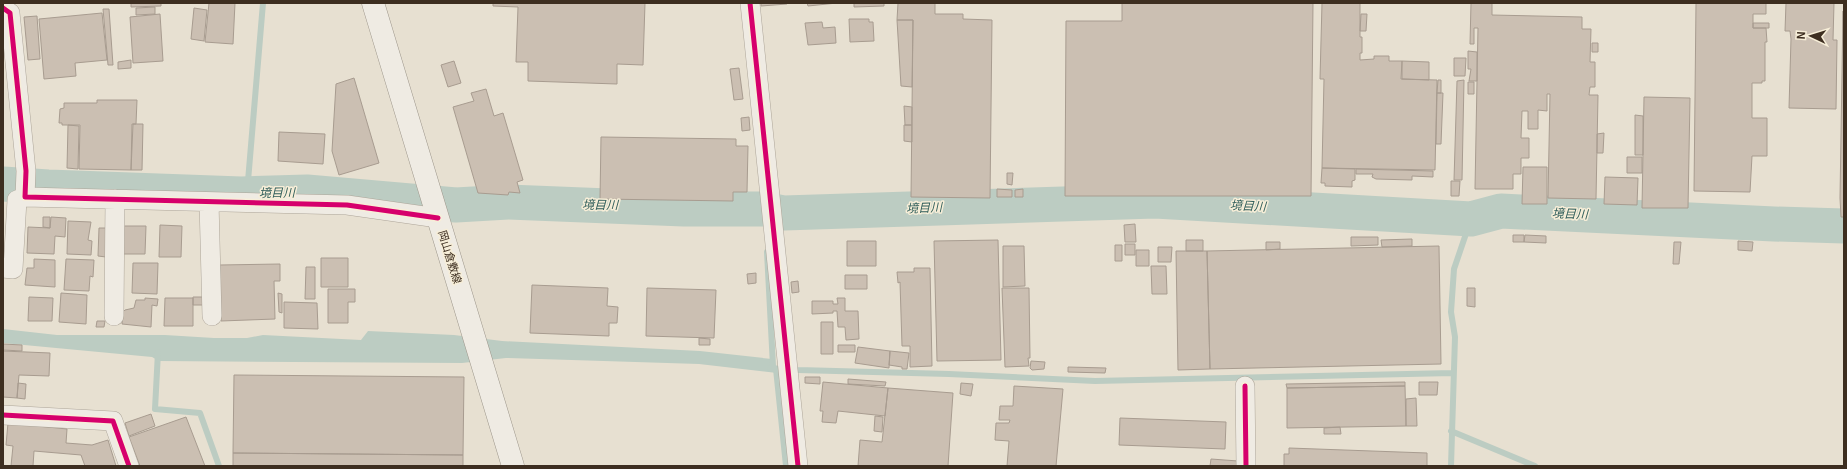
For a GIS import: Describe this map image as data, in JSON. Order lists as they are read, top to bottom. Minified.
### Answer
{"streets":{"main road":["岡山倉敷線"]},"water":["境目川"],"north":"left"}
